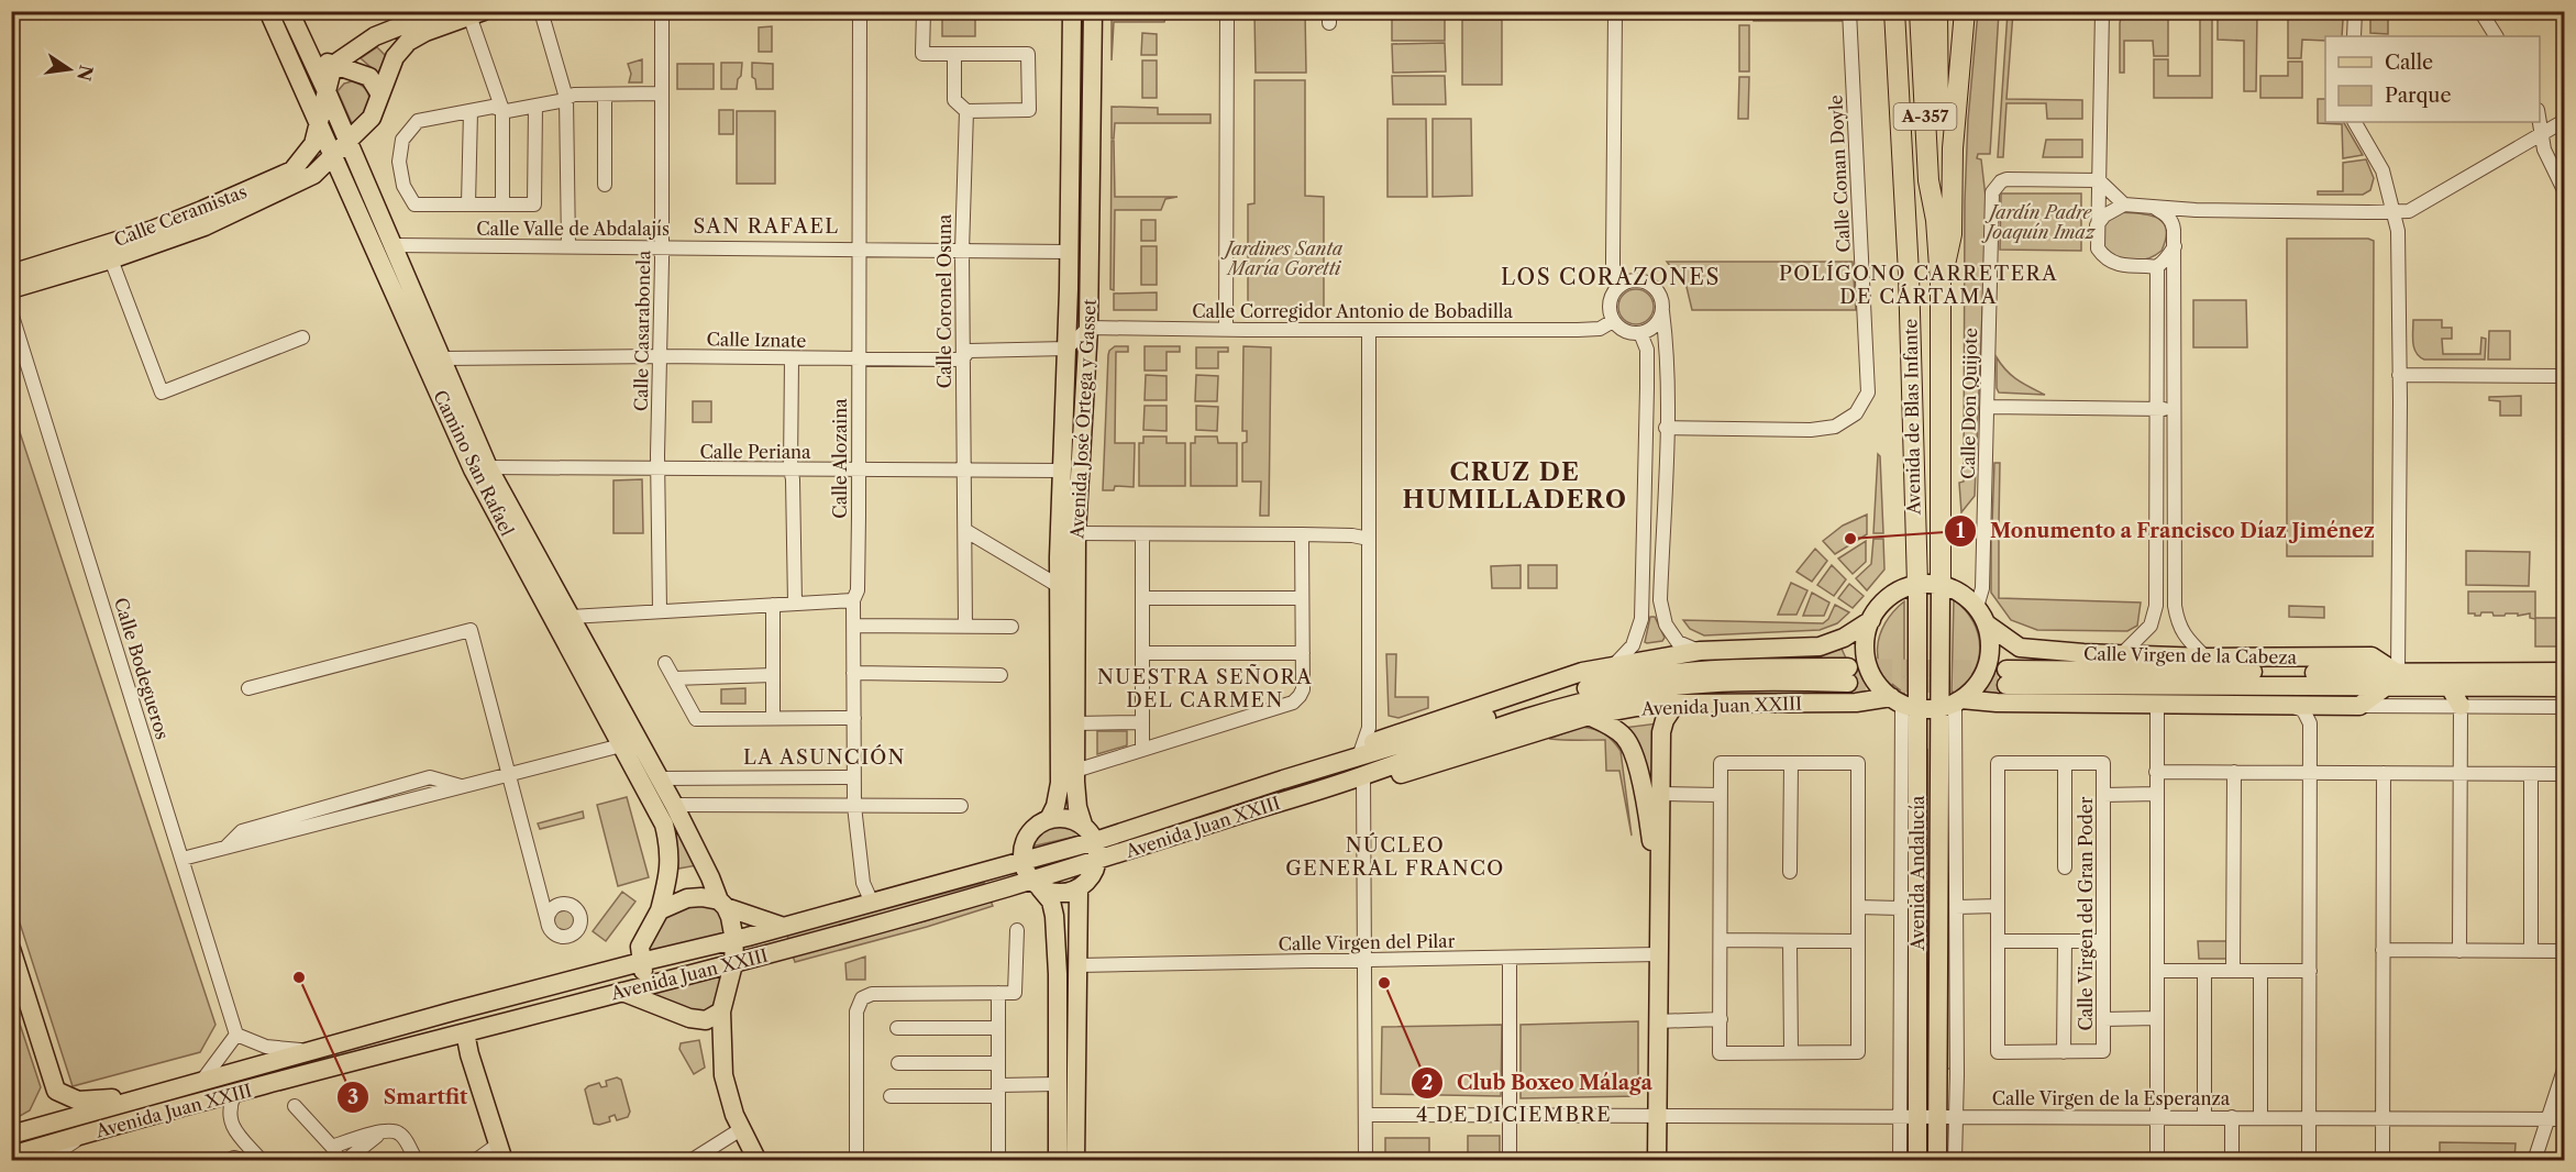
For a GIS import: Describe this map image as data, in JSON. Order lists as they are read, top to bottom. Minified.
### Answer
{"streets":{"highway":["A-357","Avenida de Blas Infante"],"main road":["Calle Ceramistas","Avenida José Ortega y Gasset","Camino San Rafael","Calle Virgen de la Cabeza","Avenida Juan XXIII","Avenida Andalucía"],"street":["Calle Conan Doyle","Calle Valle de Abdalajís","Calle Coronel Osuna","Calle Corregidor Antonio de Bobadilla","Calle Casarabonela","Calle Iznate","Calle Don Quijote","Calle Periana","Calle Alozaina","Calle Bodegueros","Calle Virgen del Gran Poder","Calle Virgen del Pilar","Calle Virgen de la Esperanza"]},"crossings":[["Calle Ceramistas","Camino San Rafael"],["Calle Valle de Abdalajís","Calle Coronel Osuna"],["Calle Valle de Abdalajís","Calle Casarabonela"],["Calle Valle de Abdalajís","Avenida José Ortega y Gasset"],["Calle Valle de Abdalajís","Calle Alozaina"],["Calle Valle de Abdalajís","Camino San Rafael"],["Calle Coronel Osuna","Calle Iznate"],["Calle Coronel Osuna","Calle Periana"],["Calle Corregidor Antonio de Bobadilla","Avenida José Ortega y Gasset"],["Calle Casarabonela","Calle Iznate"],["Calle Casarabonela","Calle Periana"],["Calle Iznate","Avenida José Ortega y Gasset"],["Calle Iznate","Calle Alozaina"],["Calle Iznate","Camino San Rafael"],["Calle Don Quijote","Calle Virgen de la Cabeza"],["Avenida de Blas Infante","Calle Virgen de la Cabeza"],["Avenida de Blas Infante","Avenida Juan XXIII"],["Avenida de Blas Infante","Avenida Andalucía"],["Avenida José Ortega y Gasset","Calle Periana"],["Calle Periana","Calle Alozaina"],["Calle Periana","Camino San Rafael"],["Calle Alozaina","Avenida Juan XXIII"],["Camino San Rafael","Avenida Juan XXIII"],["Calle Virgen de la Cabeza","Avenida Andalucía"],["Avenida Juan XXIII","Avenida Andalucía"],["Avenida Andalucía","Calle Virgen de la Esperanza"]],"districts":["SAN RAFAEL","POLÍGONO CARRETERA DE CÁRTAMA","LOS CORAZONES","CRUZ DE HUMILLADERO","NUESTRA SEÑORA DEL CARMEN","LA ASUNCIÓN","NÚCLEO GENERAL FRANCO","4 DE DICIEMBRE"],"parks":["Jardín Padre Joaquín Imaz","Jardines Santa María Goretti"],"places":["Monumento a Francisco Díaz Jiménez","Smartfit","Club Boxeo Málaga"],"legend":["Calle","Parque"],"north":"right"}
